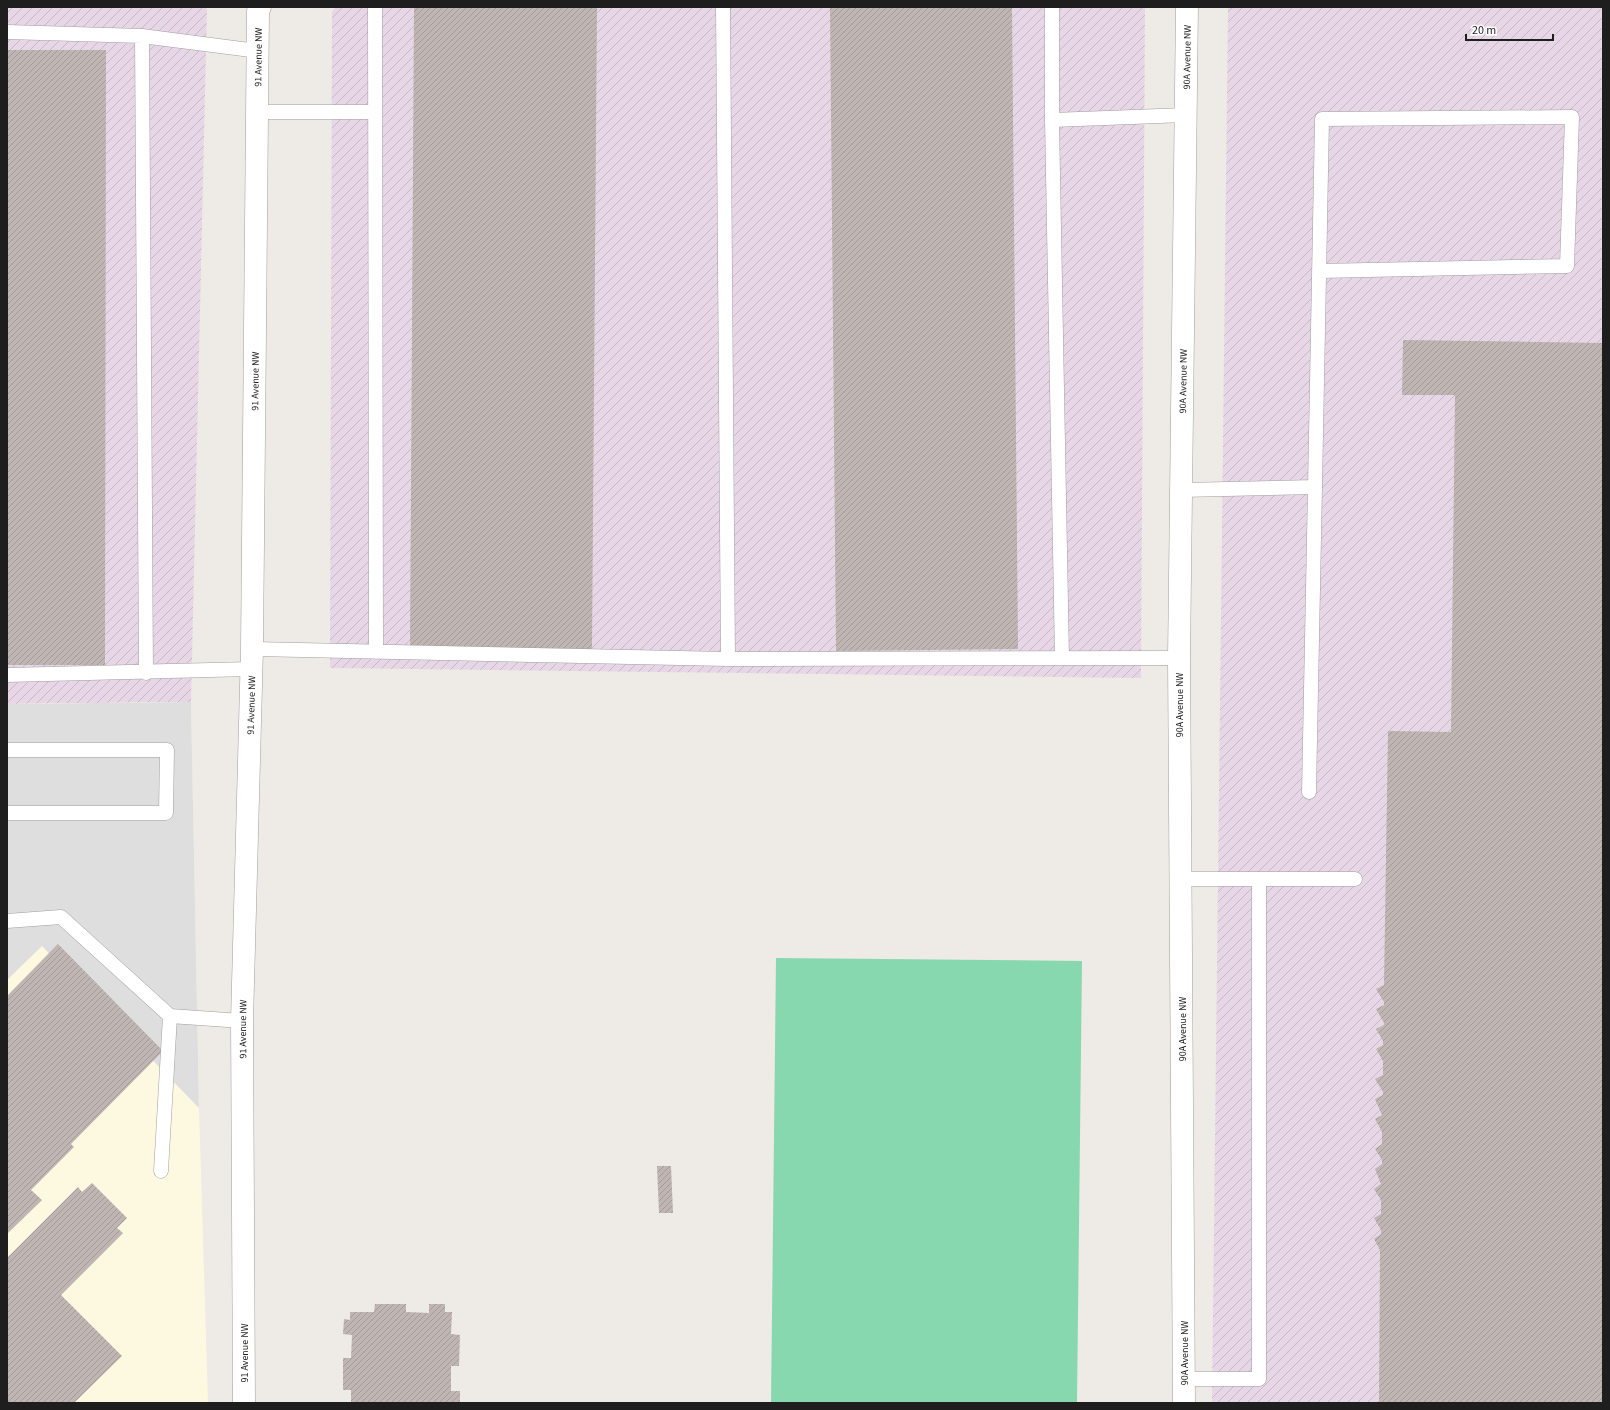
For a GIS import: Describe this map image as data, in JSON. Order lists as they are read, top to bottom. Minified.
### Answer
{"streets":{"street":["91 Avenue NW","90A Avenue NW"]},"scale_bar":"20 m"}
